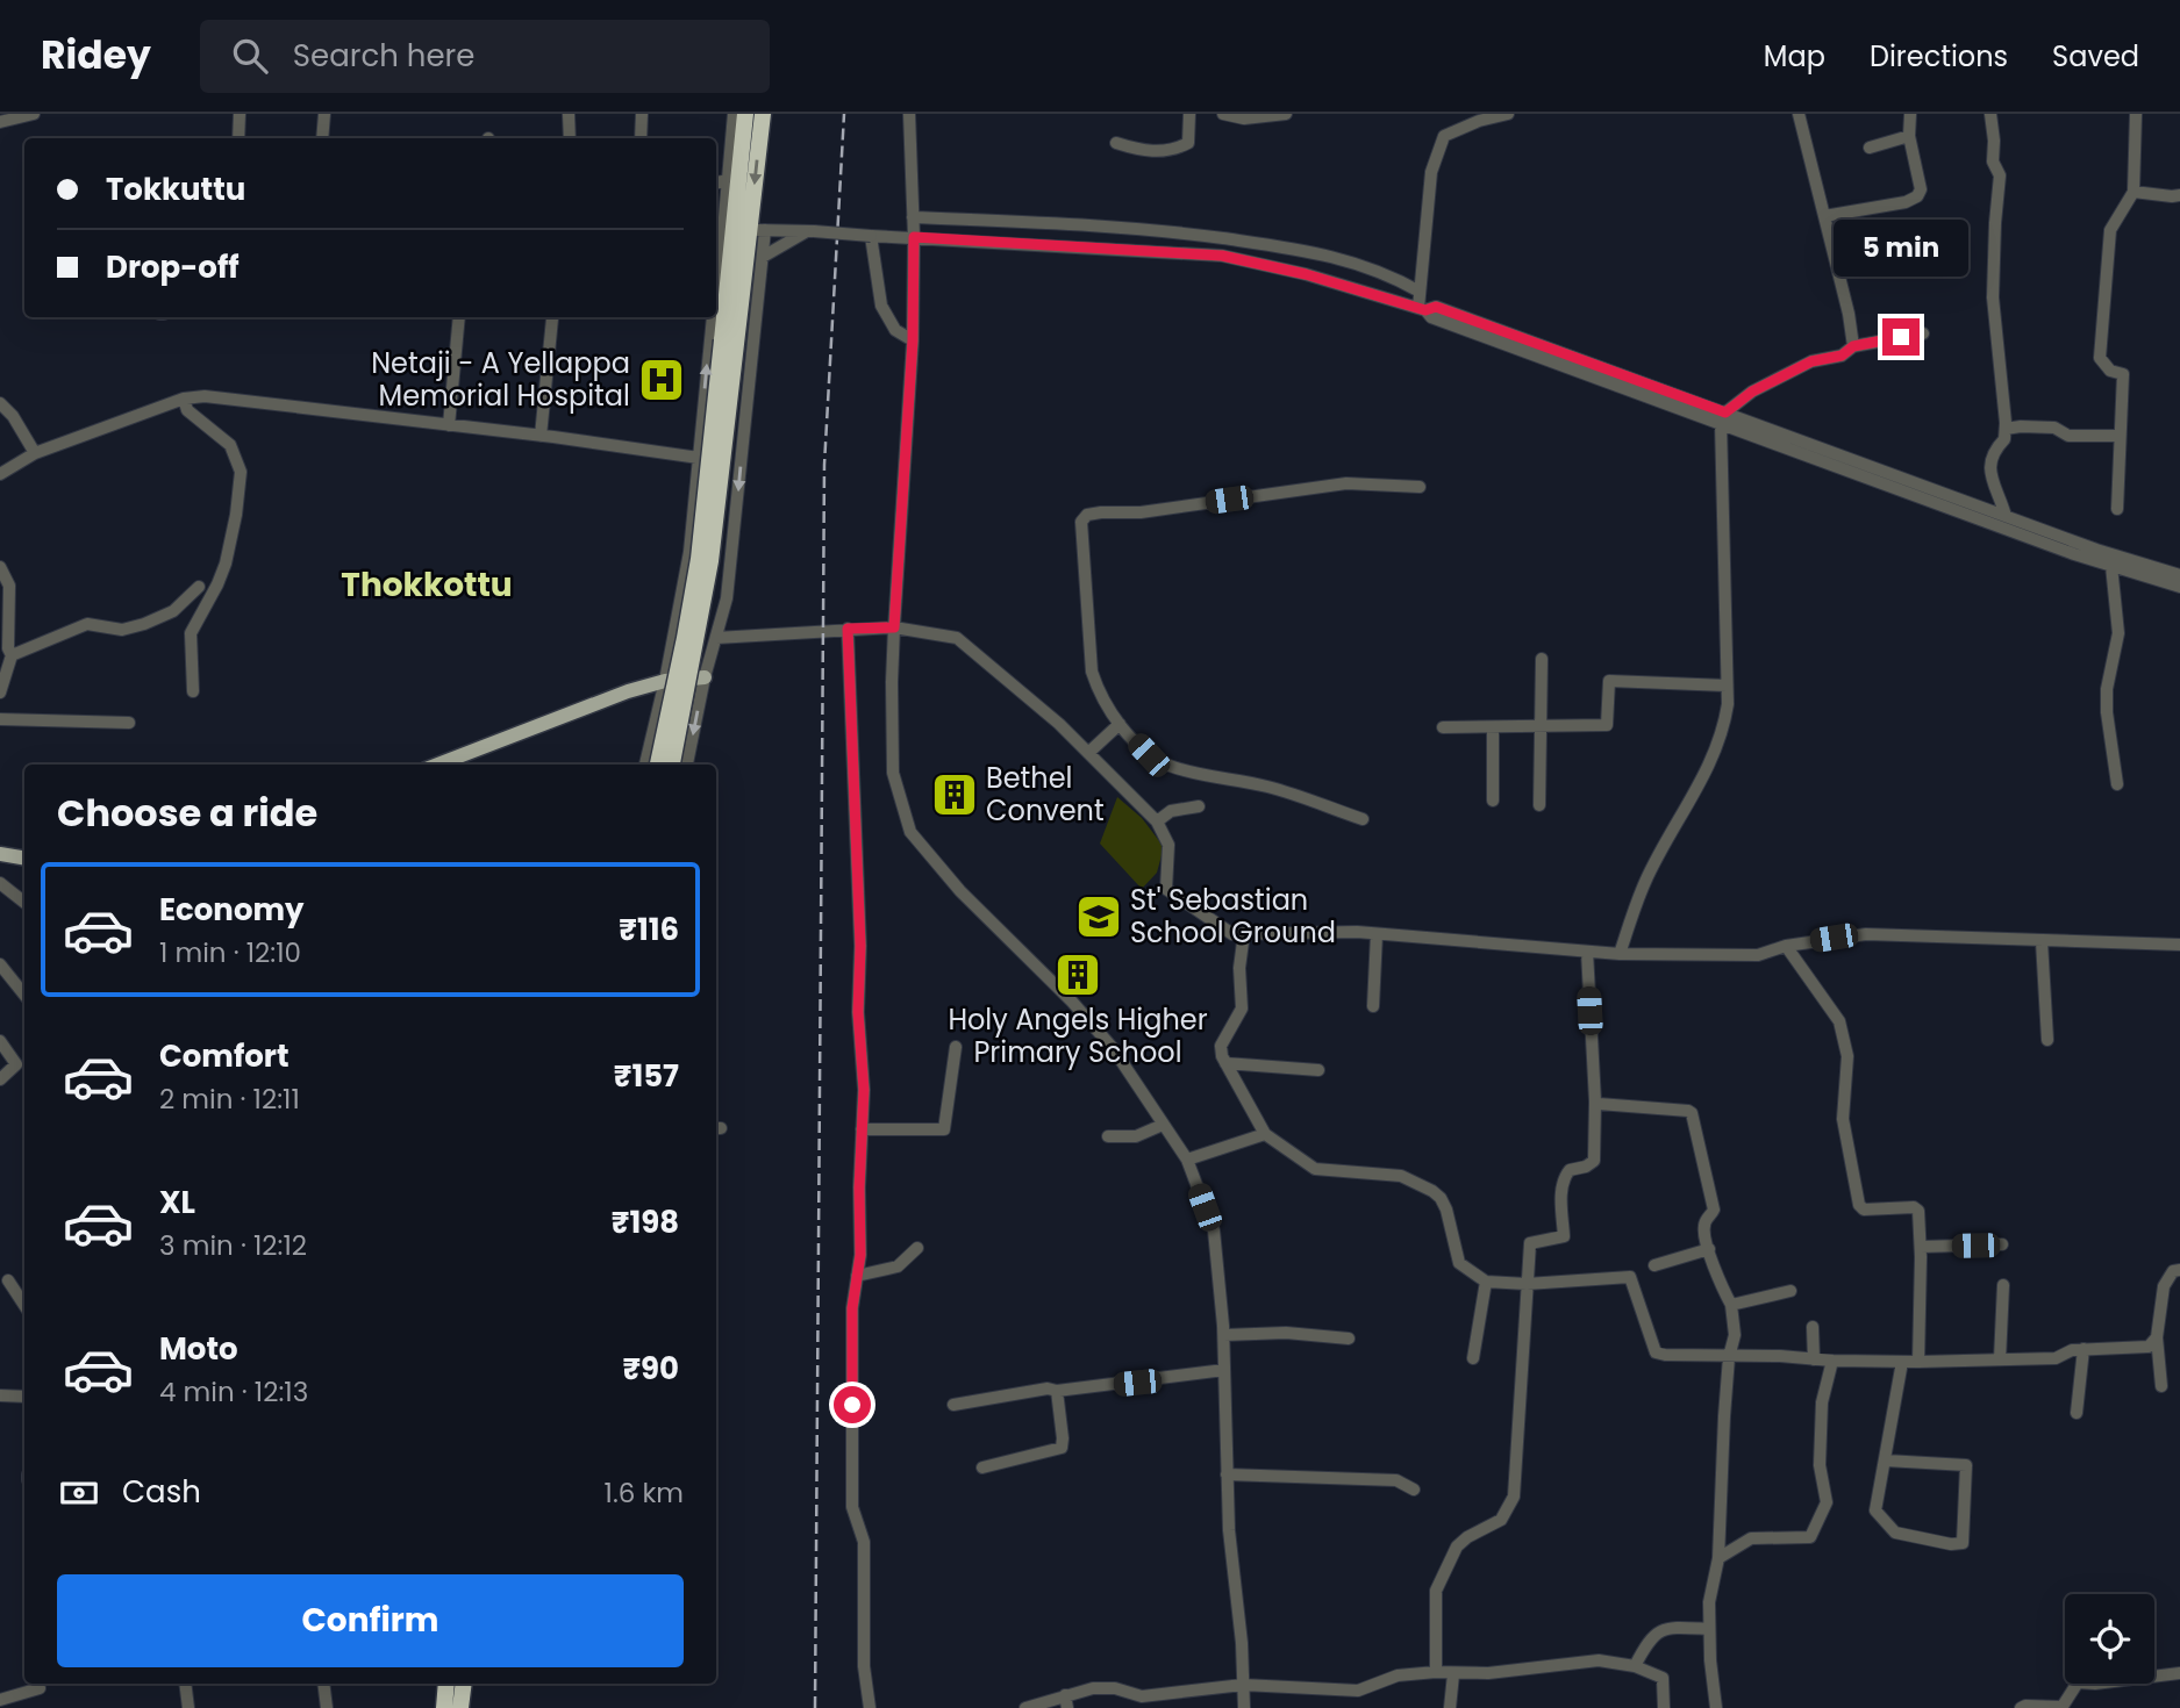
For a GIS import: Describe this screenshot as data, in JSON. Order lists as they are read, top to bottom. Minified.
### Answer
{"districts":["Thokkottu"],"places":{"hospital":["Netaji - A Yellappa Memorial Hospital"],"building":["Bethel Convent","Holy Angels Higher Primary School"],"school or university":["St' Sebastian School Ground"]},"page":{"header":"Ridey","search":"Search here","nav":["Map","Directions","Saved"],"banner":["Tokkuttu","Drop-off"],"bubble":"5 min","heading":"Choose a ride","list":[{"name":"Economy","note":"1 min · 12:10","value":"₹116"},{"name":"Comfort","note":"2 min · 12:11","value":"₹157"},{"name":"XL","note":"3 min · 12:12","value":"₹198"},{"name":"Moto","note":"4 min · 12:13","value":"₹90"}],"pay":["Cash","1.6 km"],"buttons":"Confirm"}}
